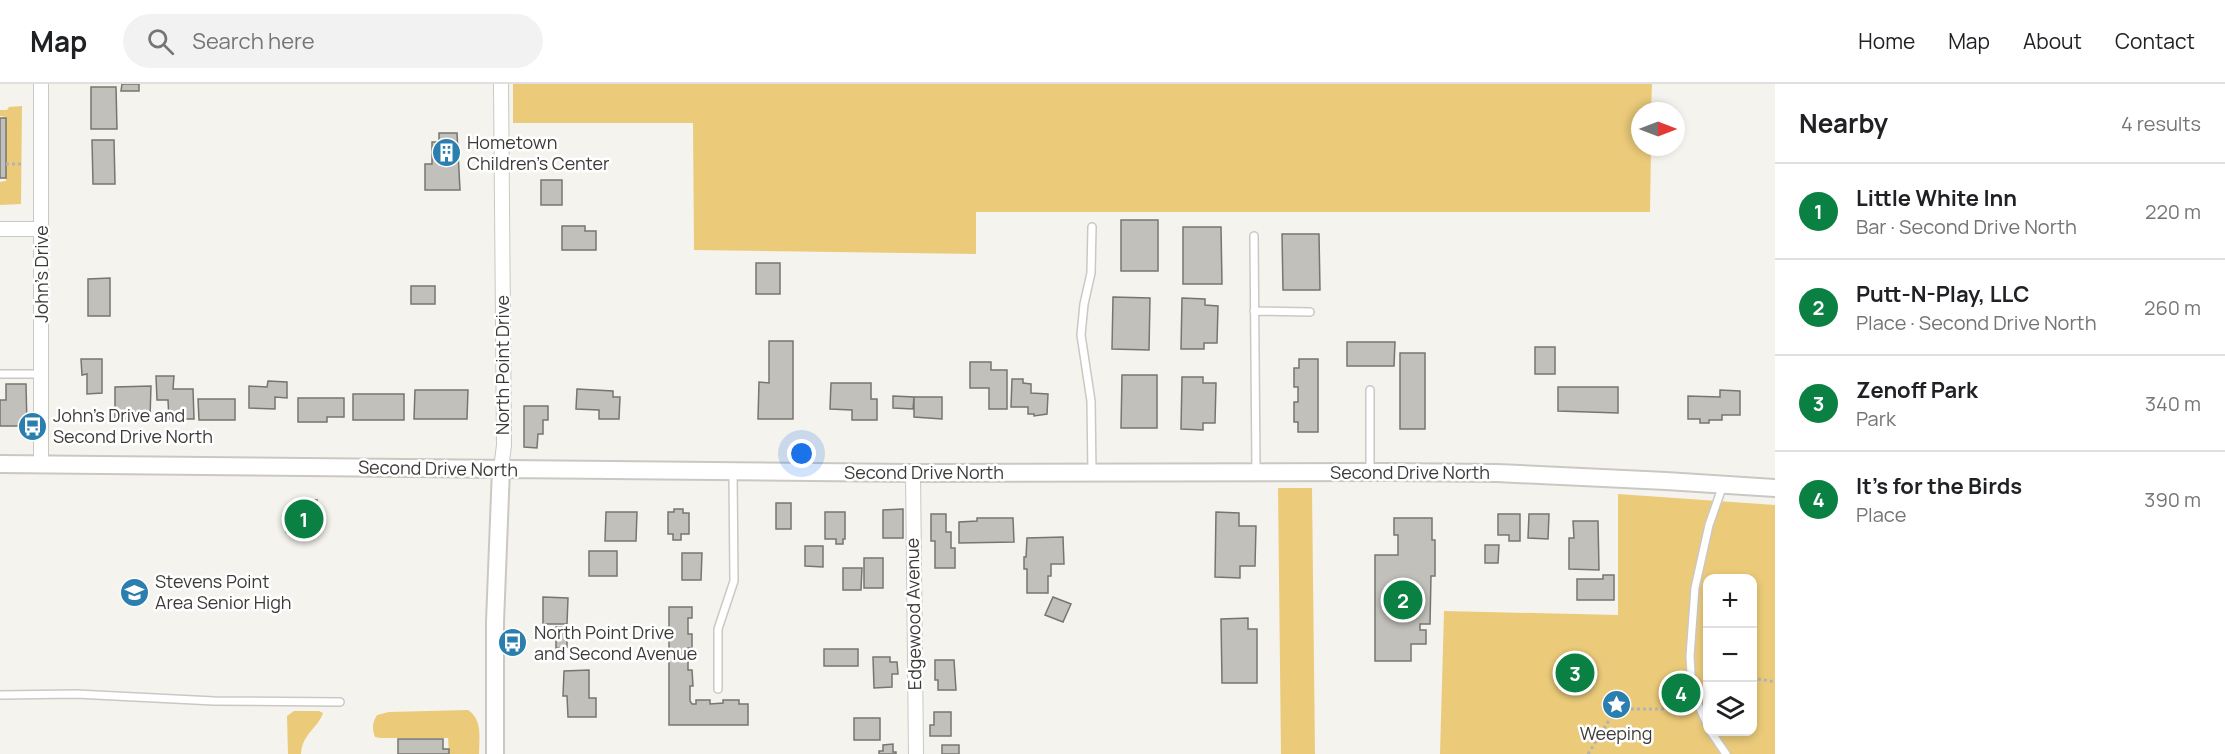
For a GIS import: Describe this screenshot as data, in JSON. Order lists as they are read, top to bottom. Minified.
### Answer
{"streets":{"street":["John's Drive","North Point Drive","Second Drive North","Edgewood Avenue"]},"crossings":[["John's Drive","Second Drive North"],["North Point Drive","Second Drive North"],["Second Drive North","Edgewood Avenue"]],"places":{"building":["Hometown Children's Center"],"bus stop":["John’s Drive and Second Drive North","North Point Drive and Second Avenue"],"school or university":["Stevens Point Area Senior High"],"place":["Weeping"]},"north":"right","page":{"header":"Map","search":"Search here","nav":["Home","Map","About","Contact"],"heading":["Nearby","4 results"],"list":[{"mark":"1","name":"Little White Inn","note":"Bar · Second Drive North","value":"220 m"},{"mark":"2","name":"Putt-N-Play, LLC","note":"Place · Second Drive North","value":"260 m"},{"mark":"3","name":"Zenoff Park","note":"Park","value":"340 m"},{"mark":"4","name":"It's for the Birds","note":"Place","value":"390 m"}],"pins":["1","2","3","4"],"map_buttons":["+","−"]}}
